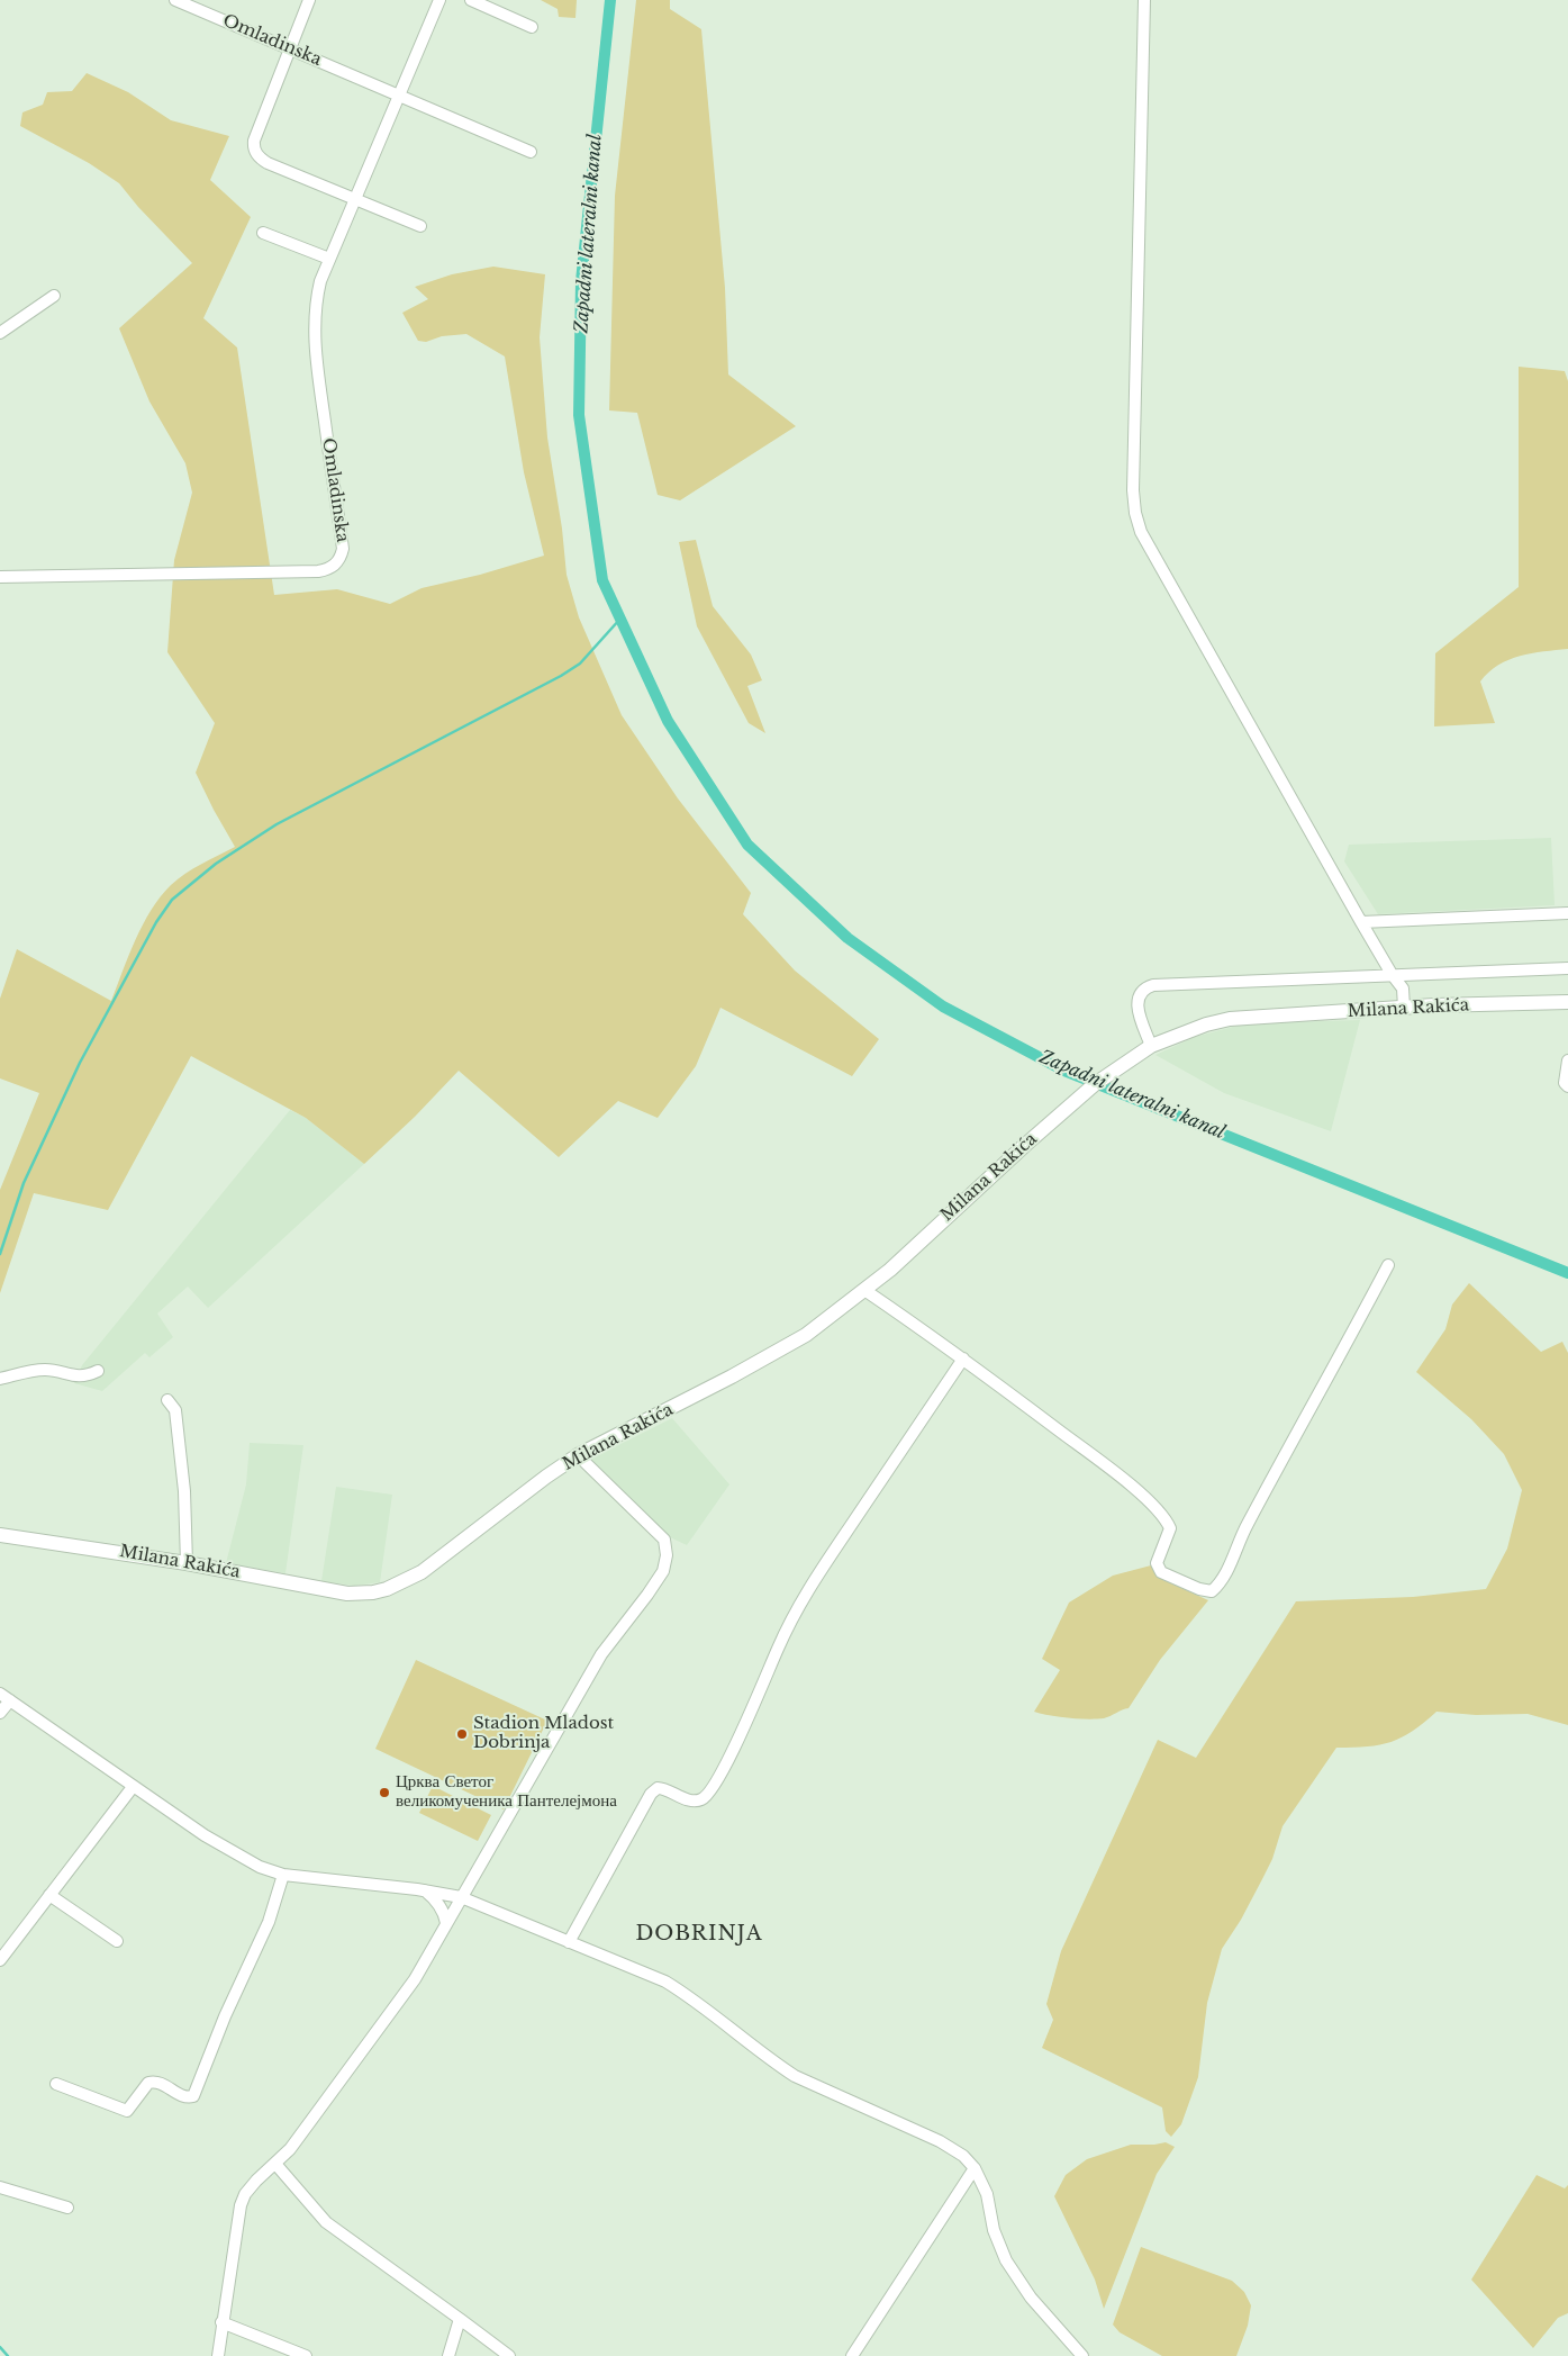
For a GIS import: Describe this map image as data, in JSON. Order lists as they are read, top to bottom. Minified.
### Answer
{"streets":{"main road":["Milana Rakića"],"street":["Omladinska"]},"districts":["DOBRINJA"],"water":["Zapadni lateralni kanal"],"places":["Stadion Mladost Dobrinja","Црква Светог великомученика Пантелејмона"]}
